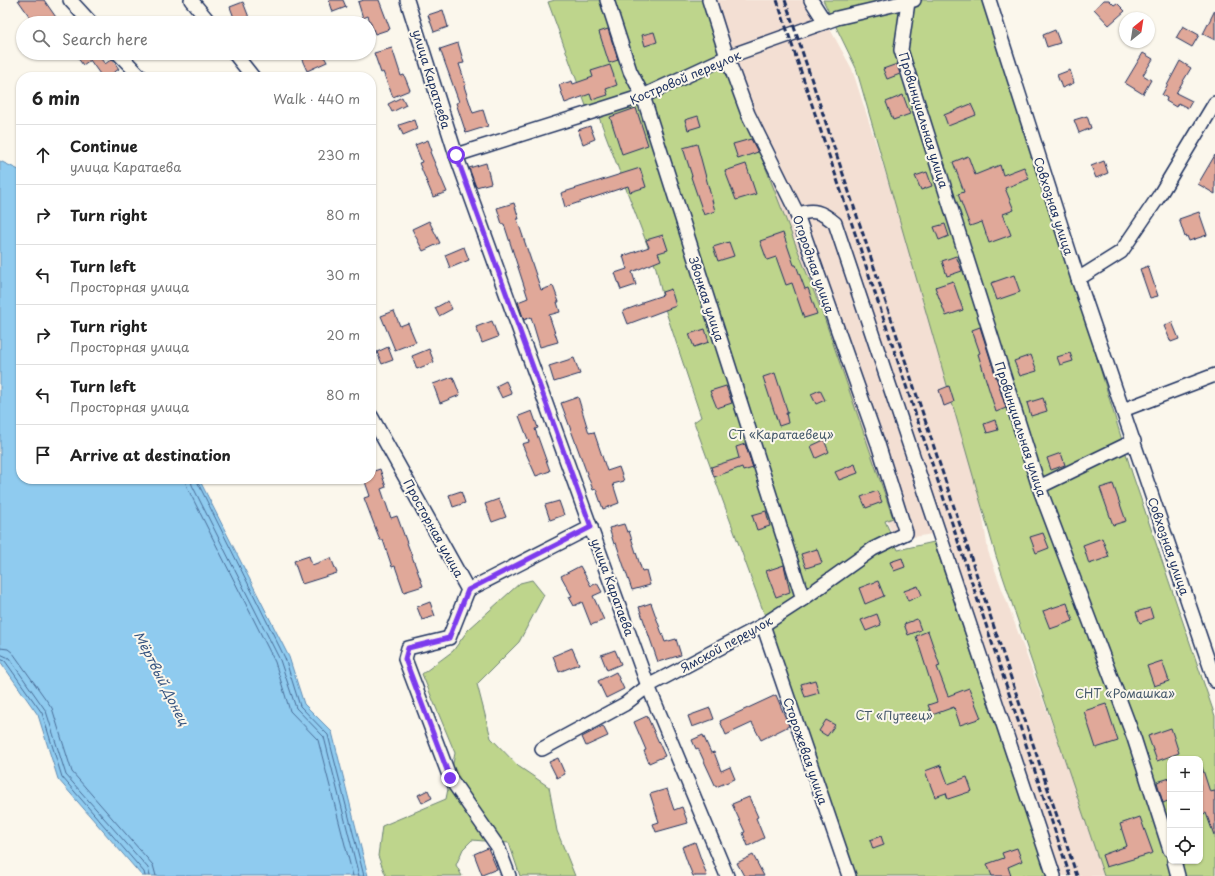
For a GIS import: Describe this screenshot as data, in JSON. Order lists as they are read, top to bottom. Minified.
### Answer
{"streets":{"street":["Костровой переулок","улица Каратаева","Провинциальная улица","Совхозная улица","Огородная улица","Звонкая улица","Просторная улица","Ямской переулок","Сторожевая улица"]},"crossings":[["Костровой переулок","улица Каратаева"],["Костровой переулок","Провинциальная улица"],["Костровой переулок","Огородная улица"],["Костровой переулок","Звонкая улица"],["улица Каратаева","Ямской переулок"],["Огородная улица","Ямской переулок"],["Звонкая улица","Ямской переулок"],["Ямской переулок","Сторожевая улица"]],"water":["Мёртвый Донец"],"parks":["СТ «Каратаевец»","СНТ «Ромашка»","СТ «Путеец»"],"north":"top right","page":{"search":"Search here","heading":["6 min","Walk · 440 m"],"list":[["Continue","улица Каратаева","230 m"],["Turn right","80 m"],["Turn left","Просторная улица","30 m"],["Turn right","Просторная улица","20 m"],["Turn left","Просторная улица","80 m"],"Arrive at destination"],"map_buttons":["+","−"]}}
